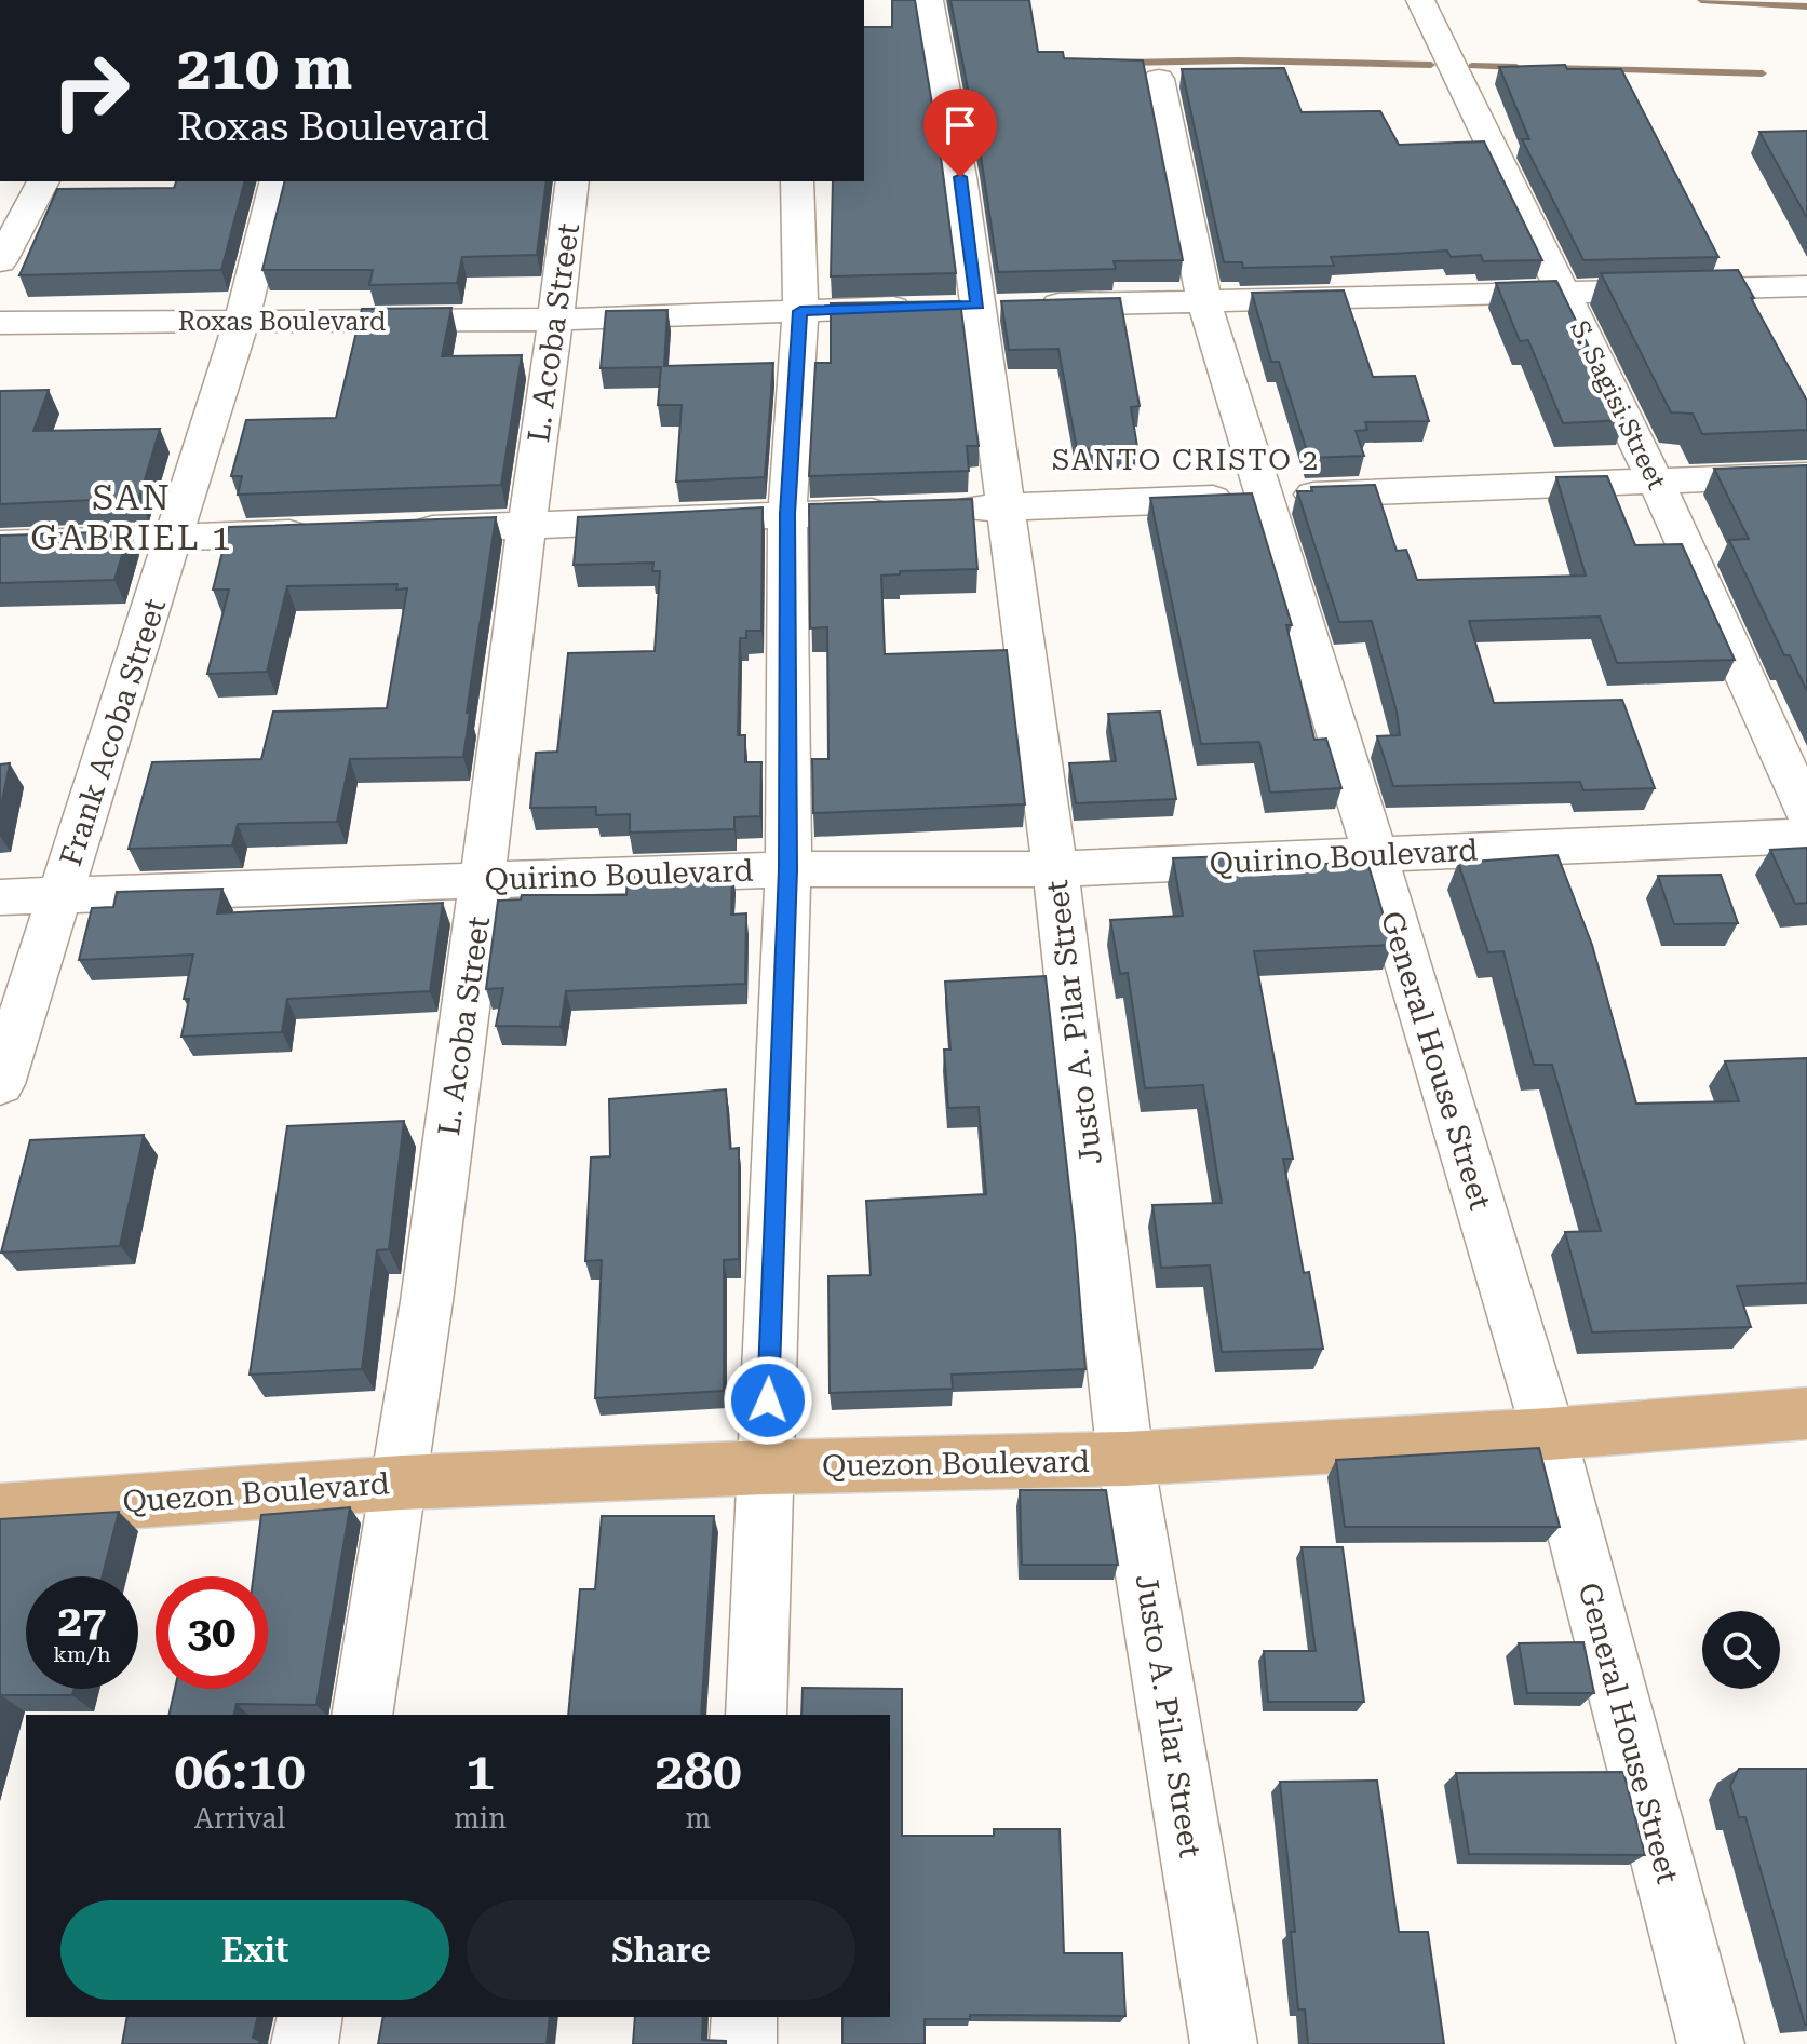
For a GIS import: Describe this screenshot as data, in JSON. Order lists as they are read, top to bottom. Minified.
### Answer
{"streets":{"main road":["Quezon Boulevard"],"street":["Roxas Boulevard","L. Acoba Street","S. Sagisi Street","Frank Acoba Street","Quirino Boulevard","Justo A. Pilar Street","General House Street"]},"crossings":[["Roxas Boulevard","L. Acoba Street"],["Roxas Boulevard","S. Sagisi Street"],["Roxas Boulevard","Frank Acoba Street"],["Roxas Boulevard","Justo A. Pilar Street"],["Roxas Boulevard","General House Street"],["L. Acoba Street","Quirino Boulevard"],["L. Acoba Street","Quezon Boulevard"],["Frank Acoba Street","Quirino Boulevard"],["Quirino Boulevard","Justo A. Pilar Street"],["Quirino Boulevard","General House Street"],["Justo A. Pilar Street","Quezon Boulevard"],["General House Street","Quezon Boulevard"]],"districts":["SANTO CRISTO 2","SAN GABRIEL 1"],"page":{"turn":["210 m","Roxas Boulevard"],"speed":"27 km/h","limit":"30","eta":["06:10","Arrival","1","min","280","m"],"buttons":["Exit","Share"]}}
